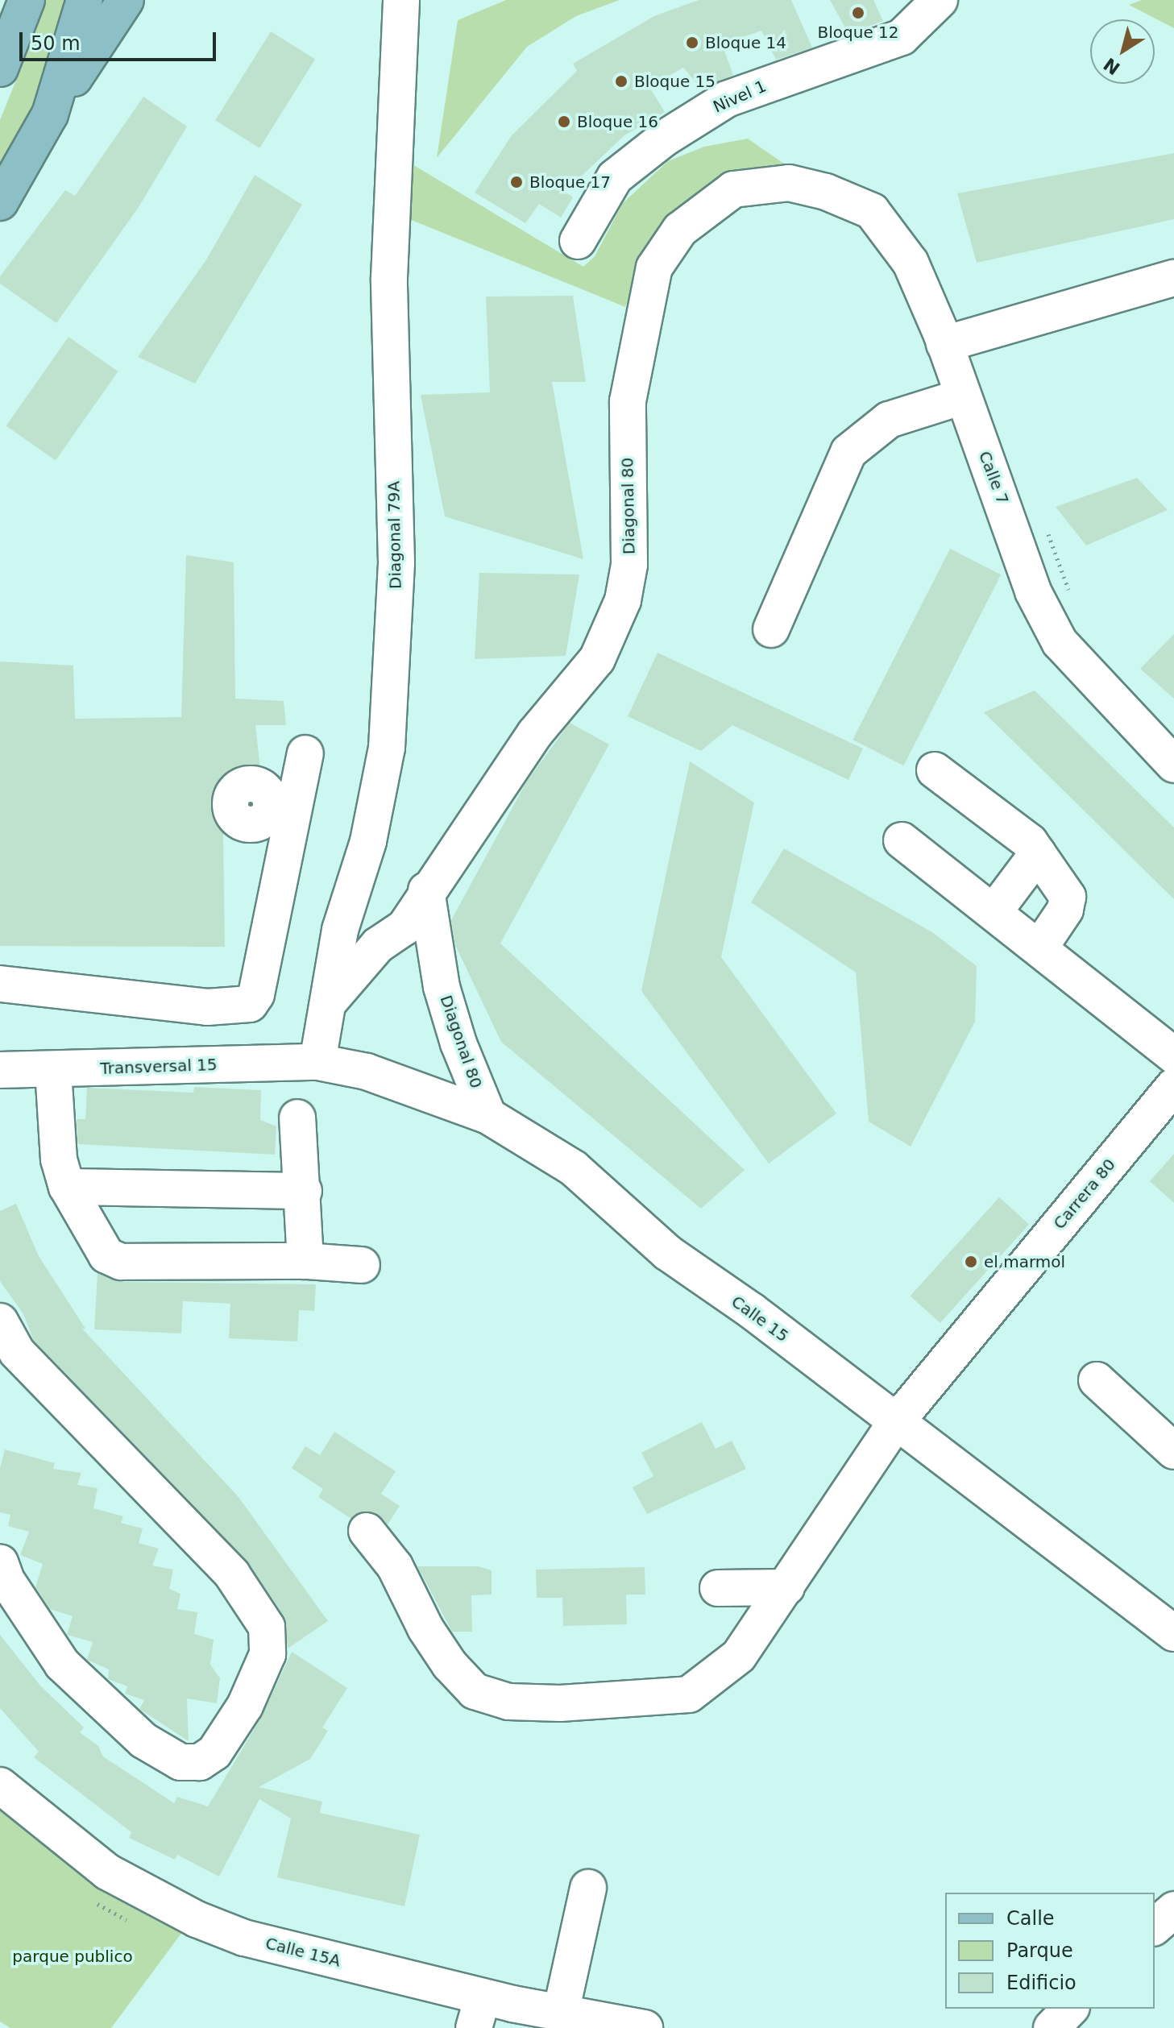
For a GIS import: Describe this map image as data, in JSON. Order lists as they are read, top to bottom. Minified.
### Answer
{"streets":{"street":["Nivel 1","Calle 7","Diagonal 80","Diagonal 79A","Transversal 15","Carrera 80","Calle 15","Calle 15A"]},"crossings":[["Calle 7","Diagonal 80"],["Diagonal 80","Diagonal 79A"],["Diagonal 80","Calle 15"],["Diagonal 79A","Transversal 15"],["Diagonal 79A","Calle 15"],["Transversal 15","Calle 15"],["Carrera 80","Calle 15"]],"parks":["parque publico"],"places":["Bloque 12","Bloque 14","Bloque 15","Bloque 16","Bloque 17","el marmol"],"legend":["Calle","Parque","Edificio"],"scale_bar":"50 m","north":"bottom left"}
